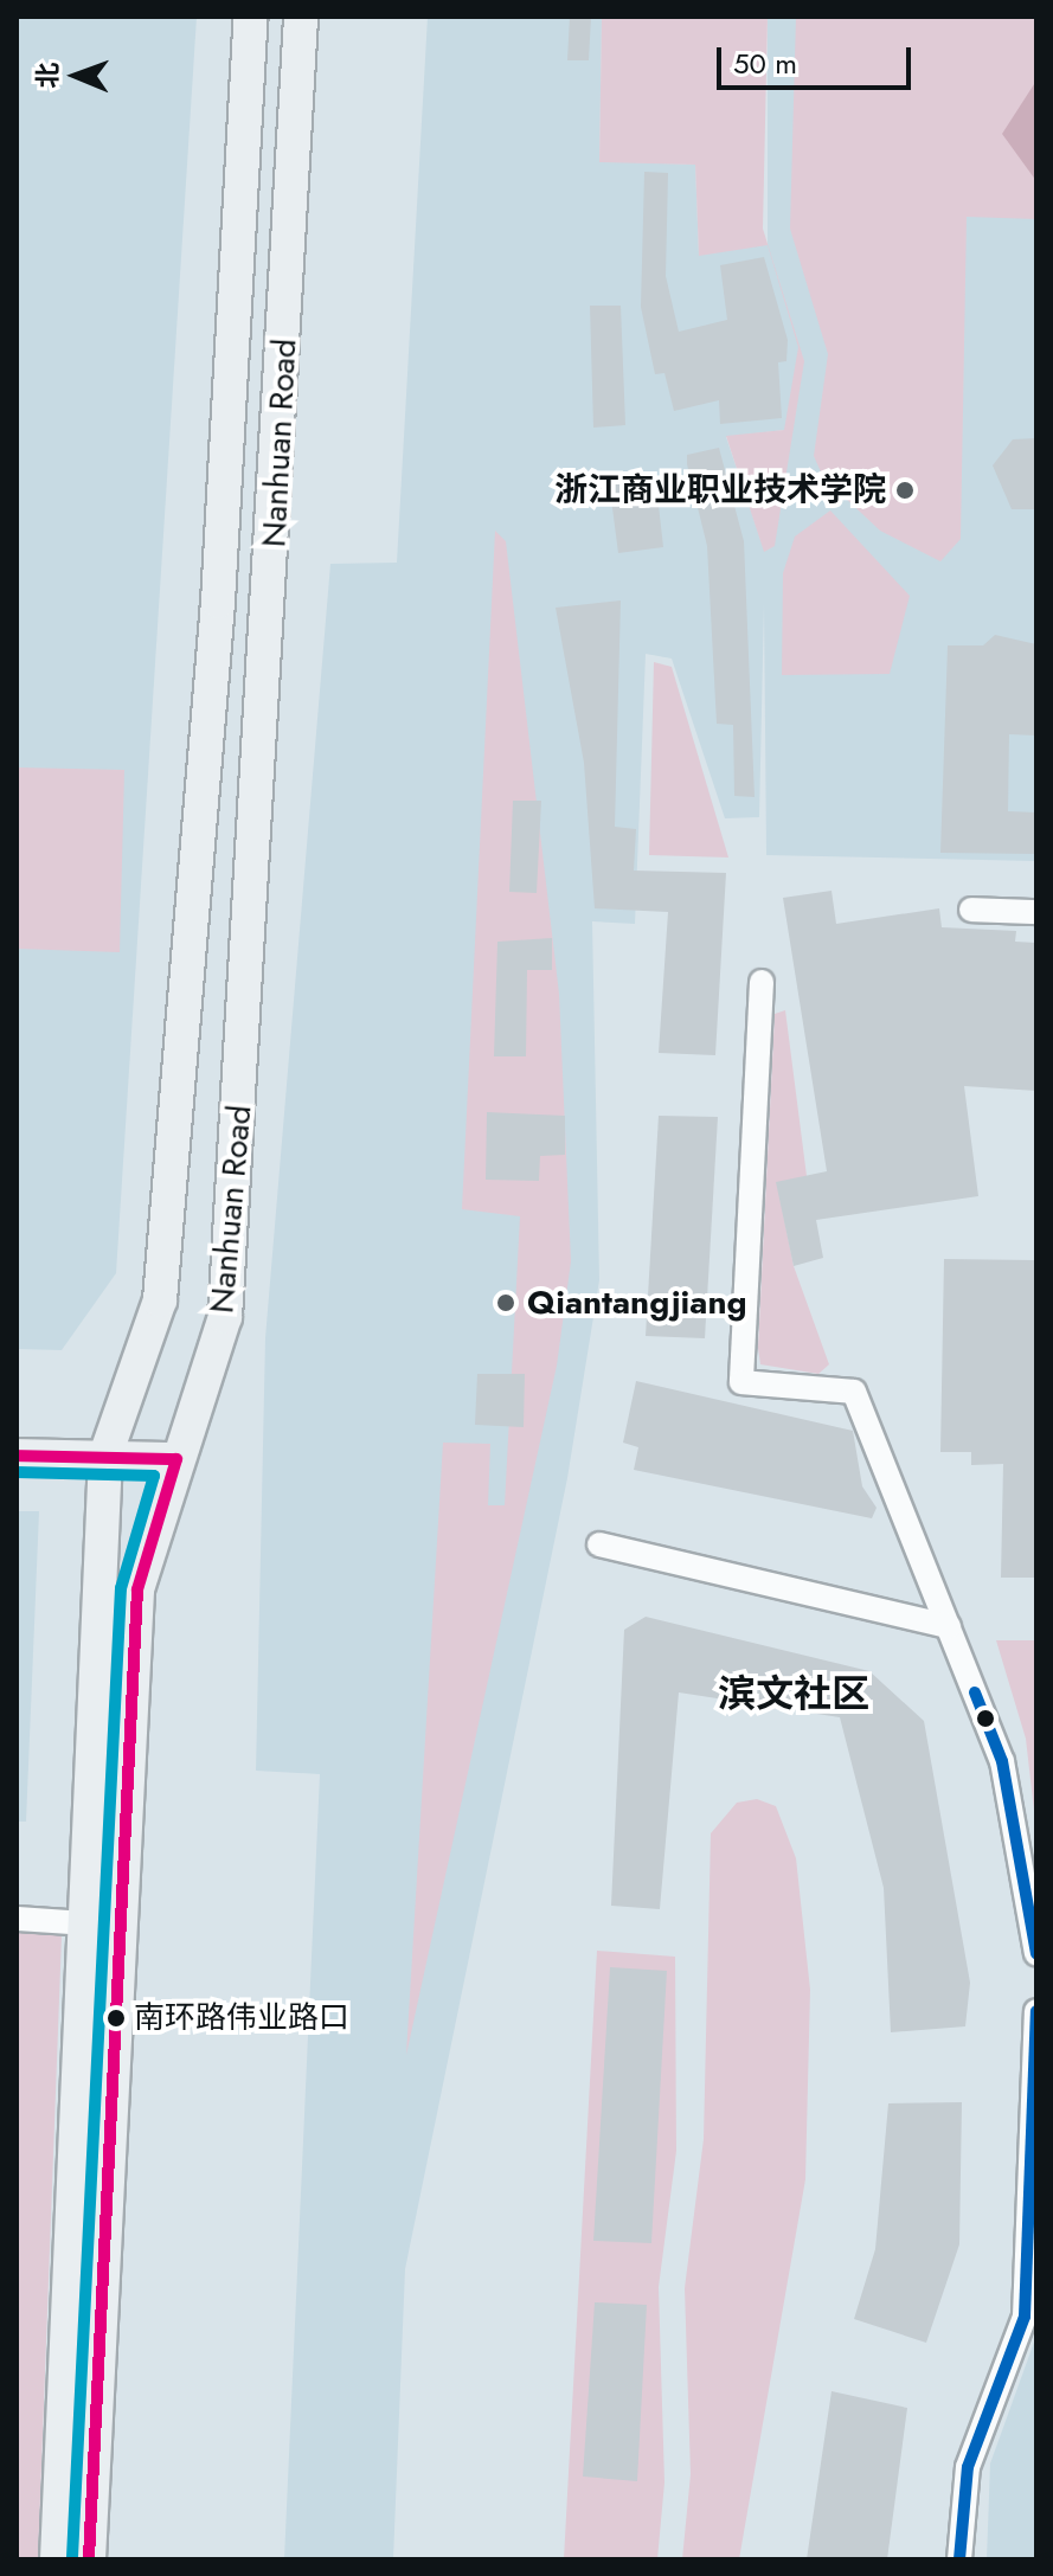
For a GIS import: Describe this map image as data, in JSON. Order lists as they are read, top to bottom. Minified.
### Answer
{"streets":{"main road":["Nanhuan Road"]},"districts":["滨文社区"],"places":["浙江商业职业技术学院","Qiantangjiang","南环路伟业路口"],"scale_bar":"50 m","north":"left"}
